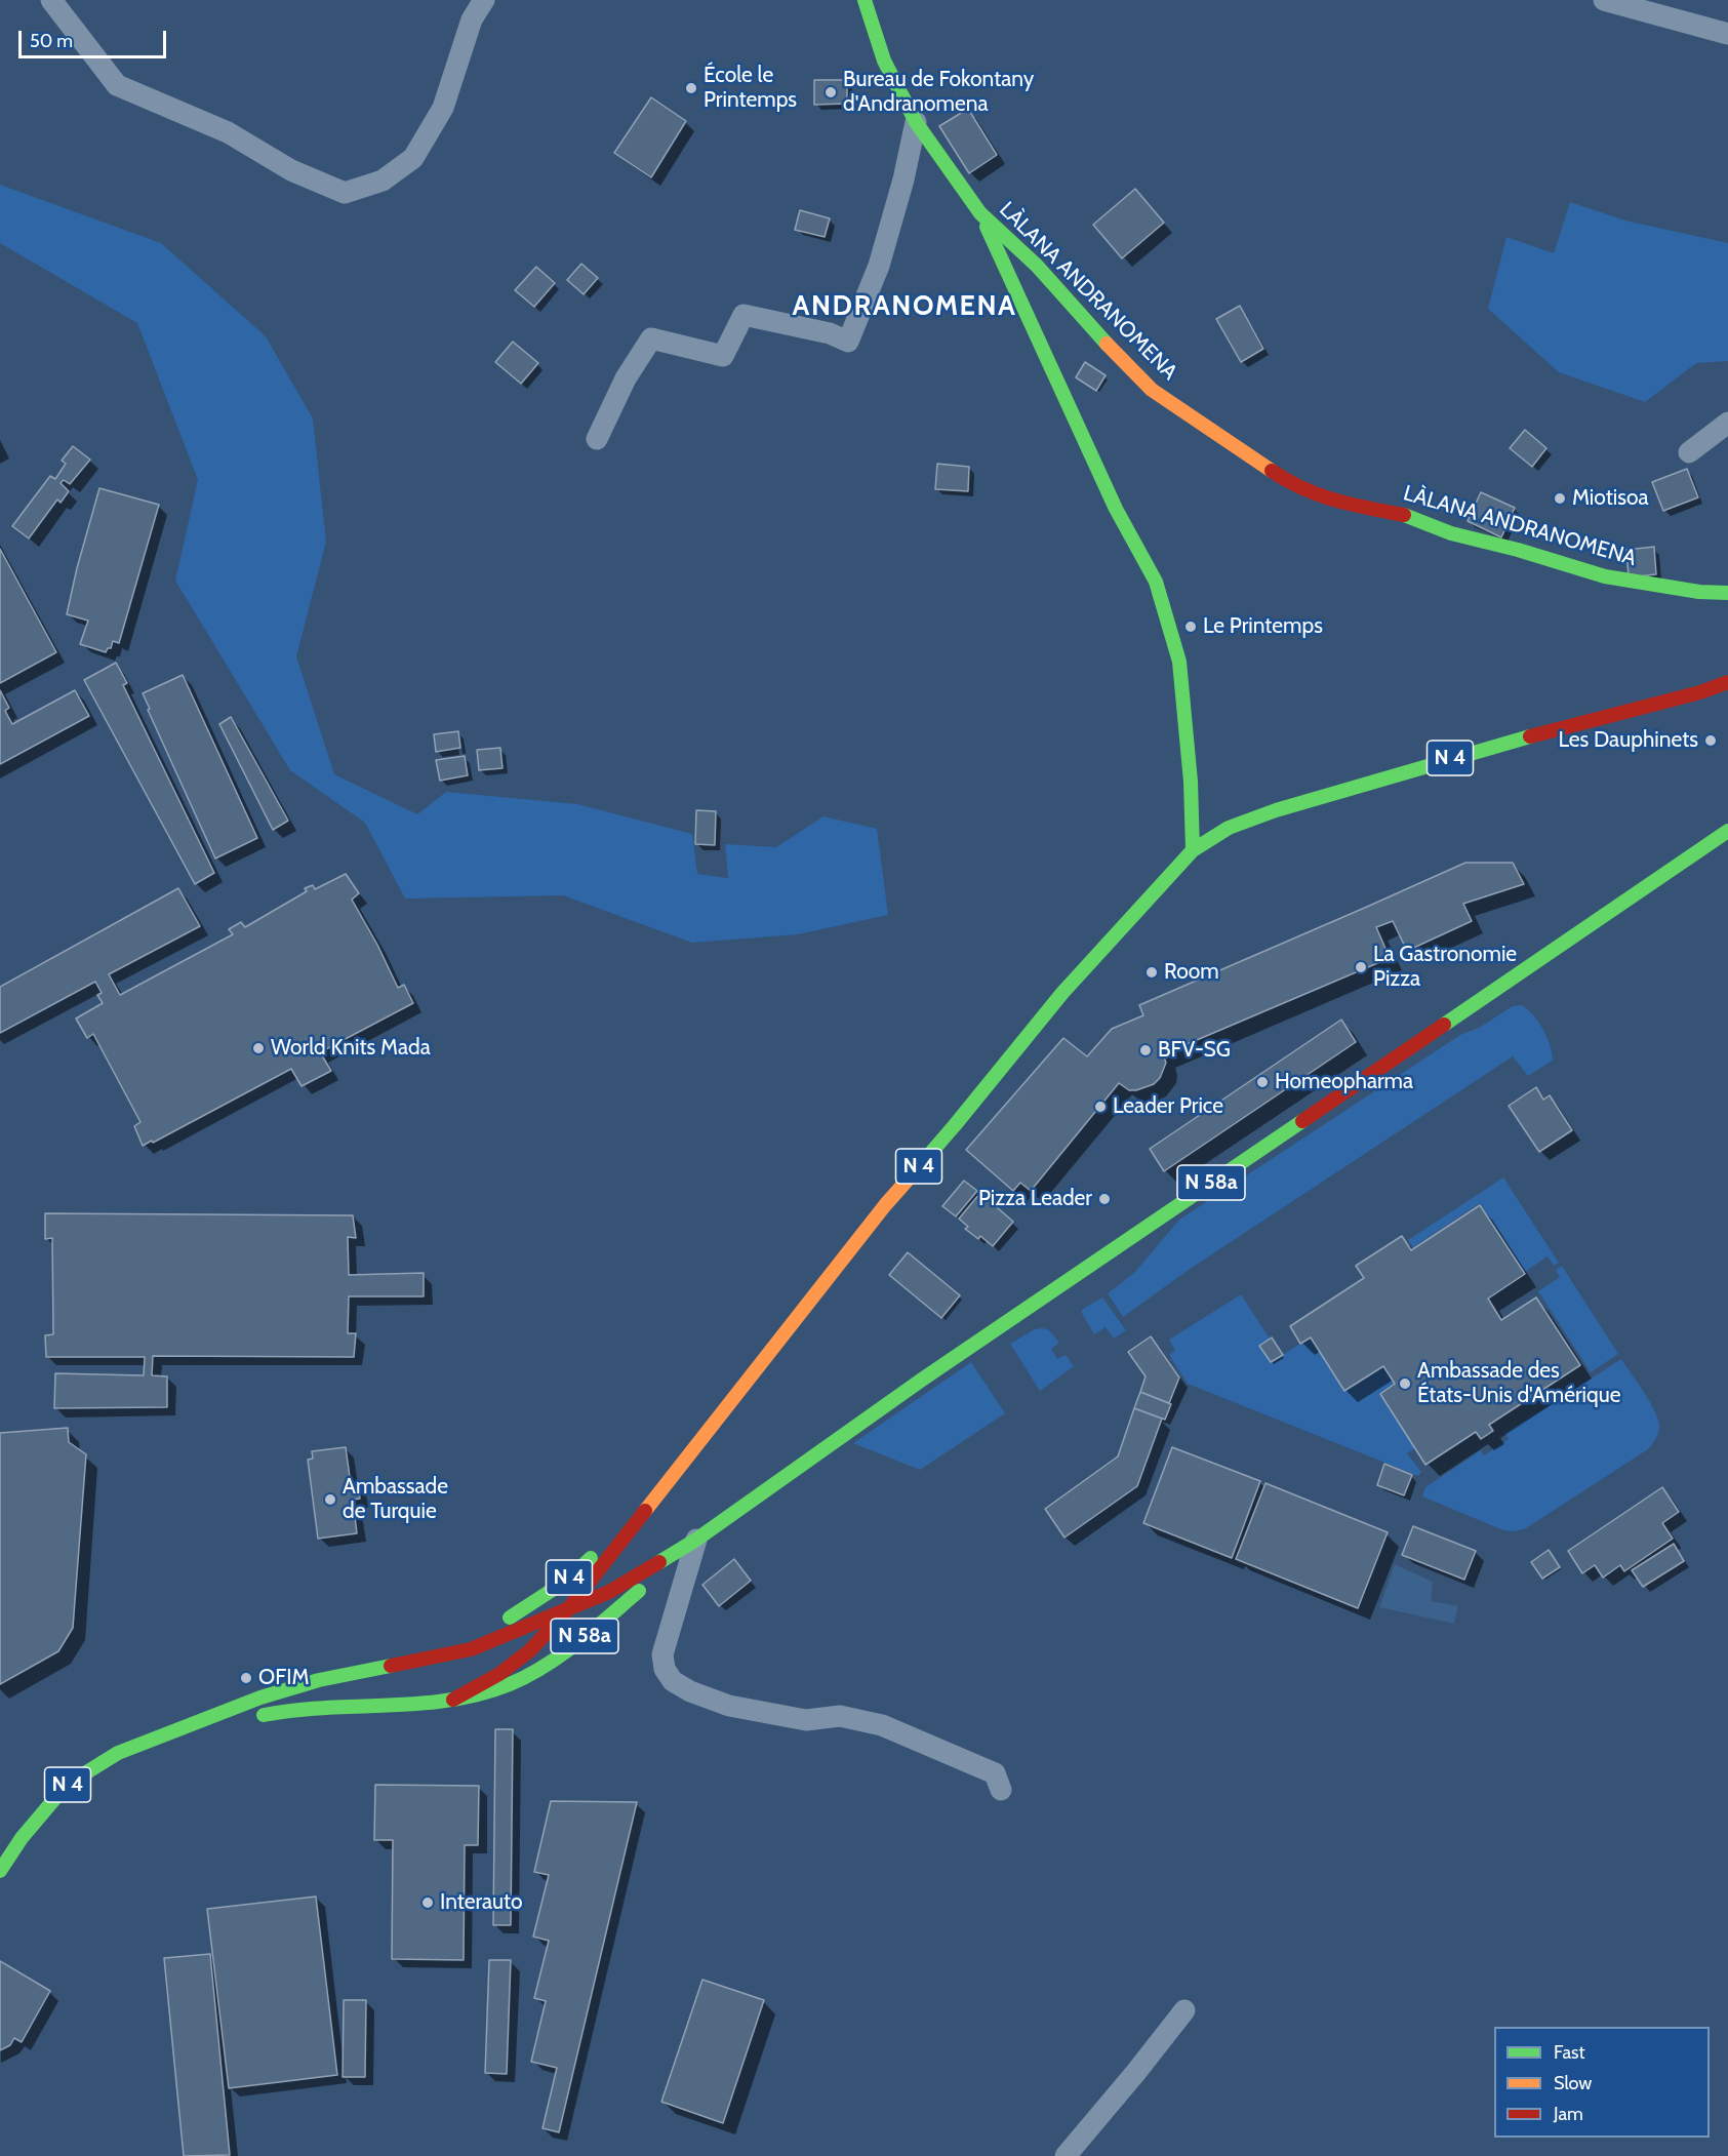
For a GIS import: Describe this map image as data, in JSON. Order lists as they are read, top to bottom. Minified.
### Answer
{"streets":{"main road":["LÀLANA ANDRANOMENA","N 4","N 58a"]},"crossings":[["LÀLANA ANDRANOMENA","N 4"],["N 4","N 58a"]],"districts":["ANDRANOMENA"],"places":["École le Printemps","Bureau de Fokontany d'Andranomena","Miotisoa","Le Printemps","Les Dauphinets","La Gastronomie Pizza","Room","World Knits Mada","BFV-SG","Homeopharma","Leader Price","Pizza Leader","Ambassade des États-Unis d'Amérique","Ambassade de Turquie","OFIM","Interauto"],"legend":["Fast","Slow","Jam"],"scale_bar":"50 m"}
